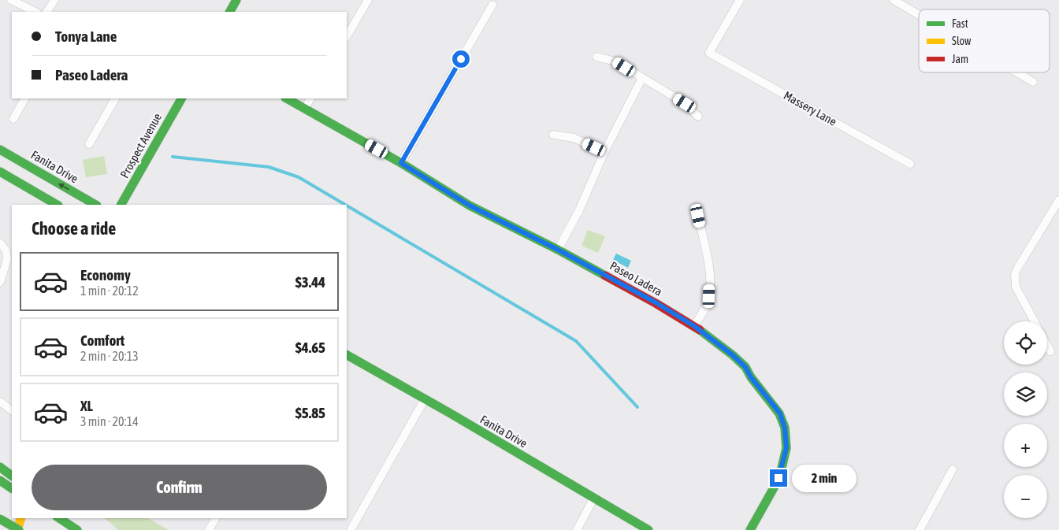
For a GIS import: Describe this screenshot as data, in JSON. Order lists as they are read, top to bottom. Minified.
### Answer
{"streets":{"main road":["Prospect Avenue","Fanita Drive","Paseo Ladera"],"street":["Massery Lane"]},"legend":["Fast","Slow","Jam"],"page":{"banner":["Tonya Lane","Paseo Ladera"],"heading":"Choose a ride","list":[{"name":"Economy","note":"1 min · 20:12","value":"$3.44"},{"name":"Comfort","note":"2 min · 20:13","value":"$4.65"},{"name":"XL","note":"3 min · 20:14","value":"$5.85"}],"map_buttons":["+","−"],"buttons":"Confirm","bubble":"2 min"}}
